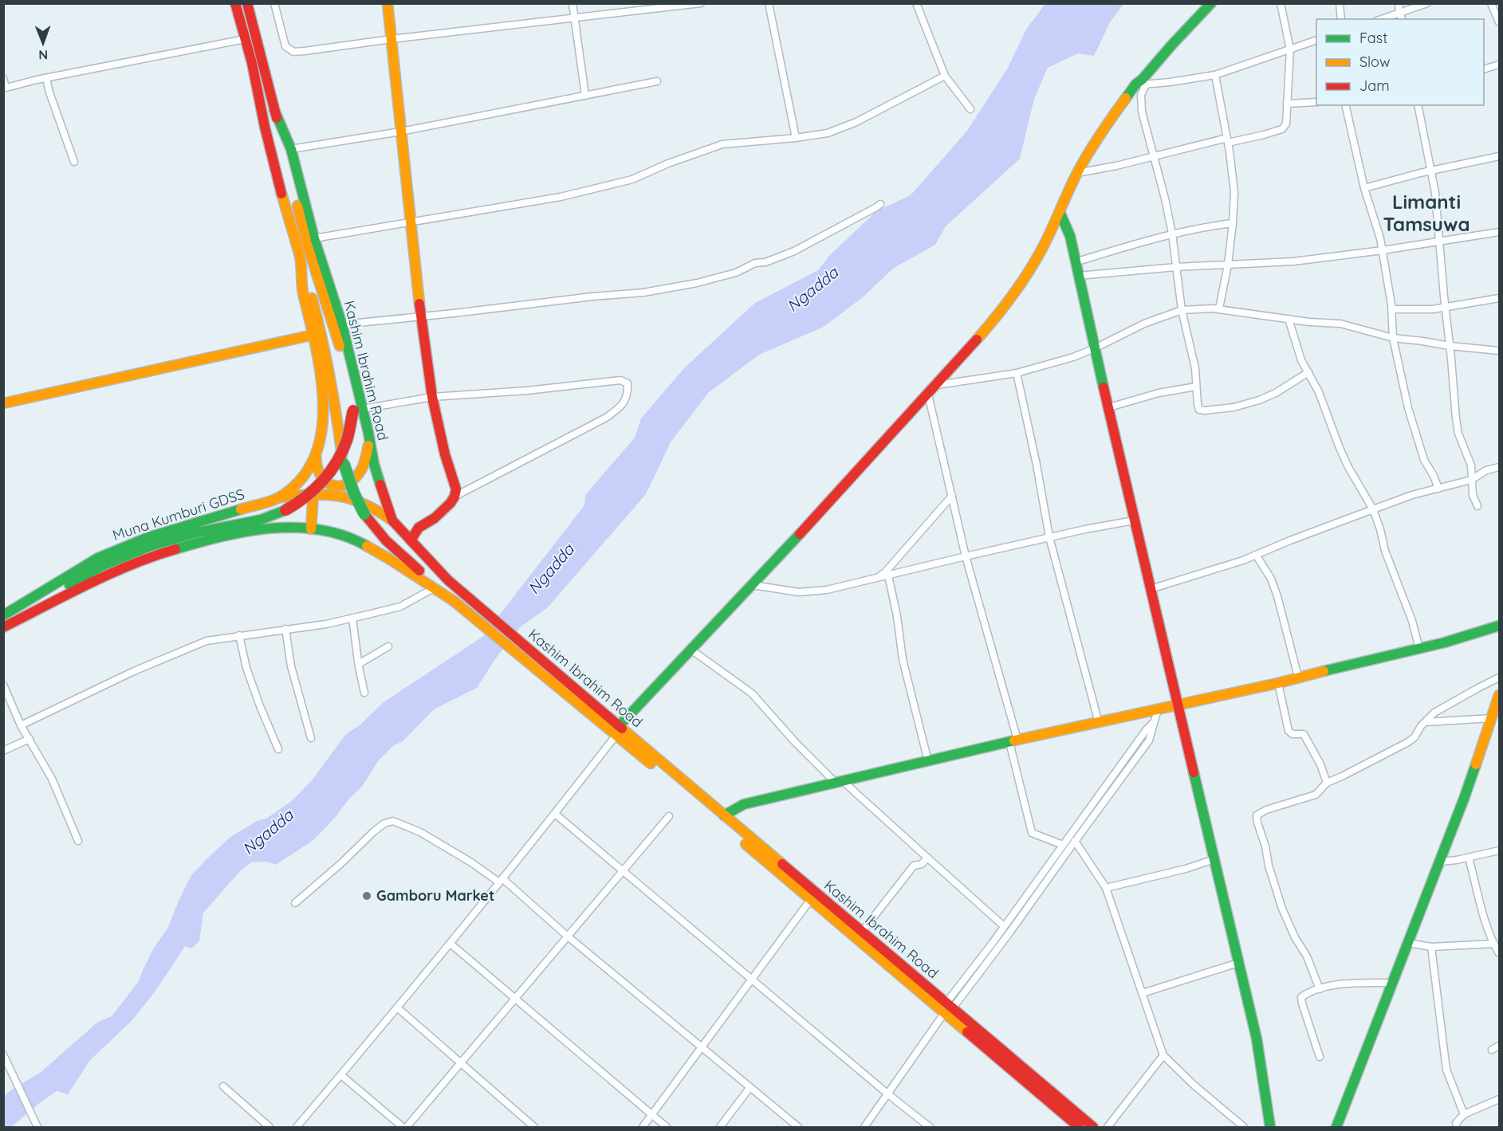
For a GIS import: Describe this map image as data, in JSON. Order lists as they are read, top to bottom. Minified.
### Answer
{"streets":{"main road":["Kashim Ibrahim Road","Muna Kumburi GDSS"]},"districts":["Limanti Tamsuwa"],"water":["Ngadda"],"places":["Gamboru Market"],"legend":["Fast","Slow","Jam"],"north":"bottom"}
